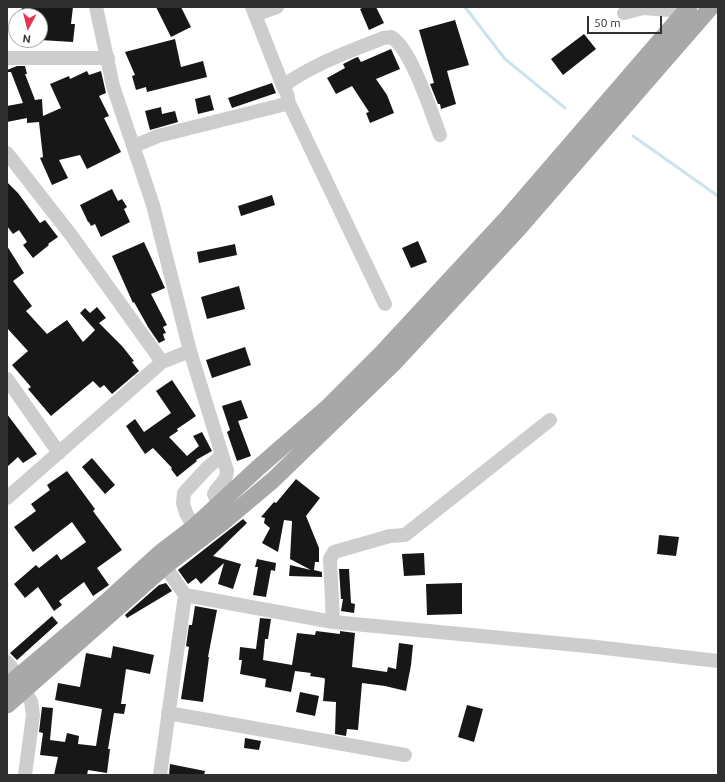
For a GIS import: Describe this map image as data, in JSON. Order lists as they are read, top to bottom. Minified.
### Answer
{"scale_bar":"50 m","north":"bottom"}
